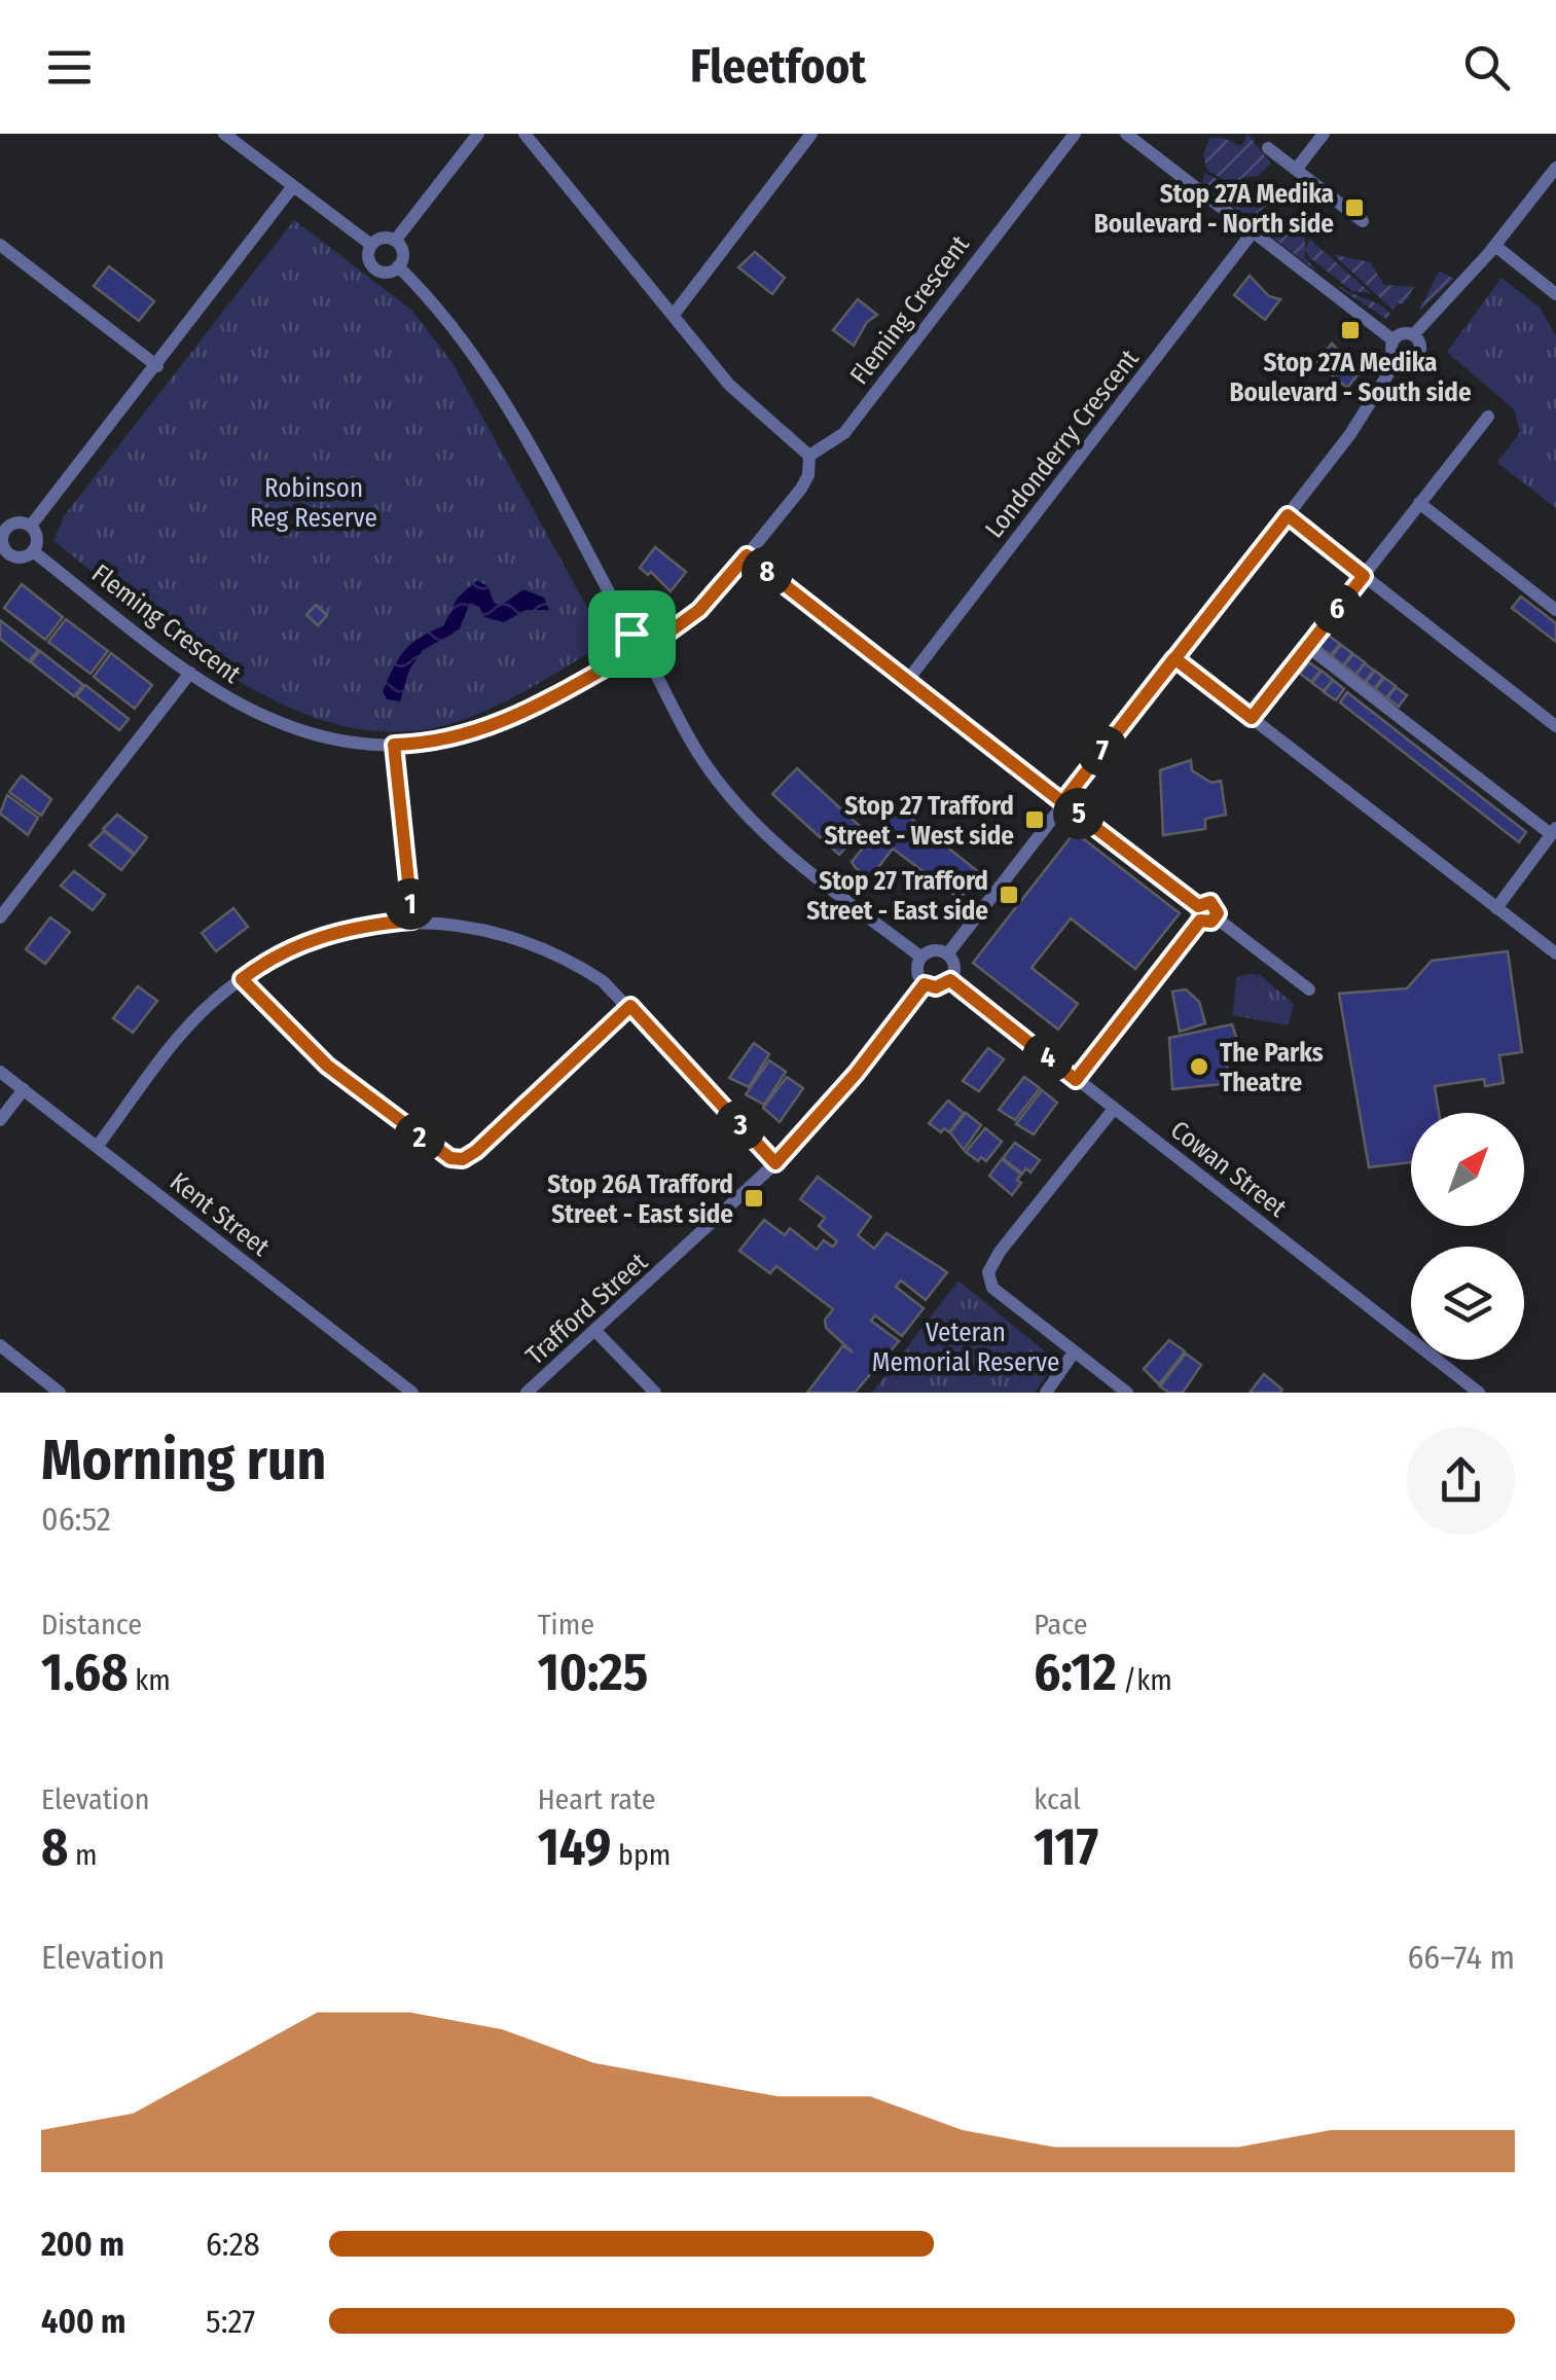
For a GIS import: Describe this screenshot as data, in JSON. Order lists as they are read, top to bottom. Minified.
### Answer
{"streets":{"street":["Fleming Crescent","Londonderry Crescent","Cowan Street","Kent Street","Trafford Street"]},"crossings":[["Cowan Street","Trafford Street"]],"parks":["Robinson Reg Reserve","Veteran Memorial Reserve"],"places":{"transit":["Stop 27A Medika Boulevard - North side","Stop 27A Medika Boulevard - South side","Stop 27 Trafford Street - West side","Stop 27 Trafford Street - East side","Stop 26A Trafford Street - East side"],"other":["The Parks Theatre"]},"north":"top right","page":{"header":"Fleetfoot","pins":["8","6","7","5","1","4","3","2"],"heading":["Morning run","06:52"],"stats":[["Distance","1.68 km"],["Time","10:25"],["Pace","6:12 /km"],["Elevation","8 m"],["Heart rate","149 bpm"],["kcal","117"]],"chart":["Elevation","66–74 m"],"list":[{"name":"200 m","note":"6:28"},{"name":"400 m","note":"5:27"}]}}
